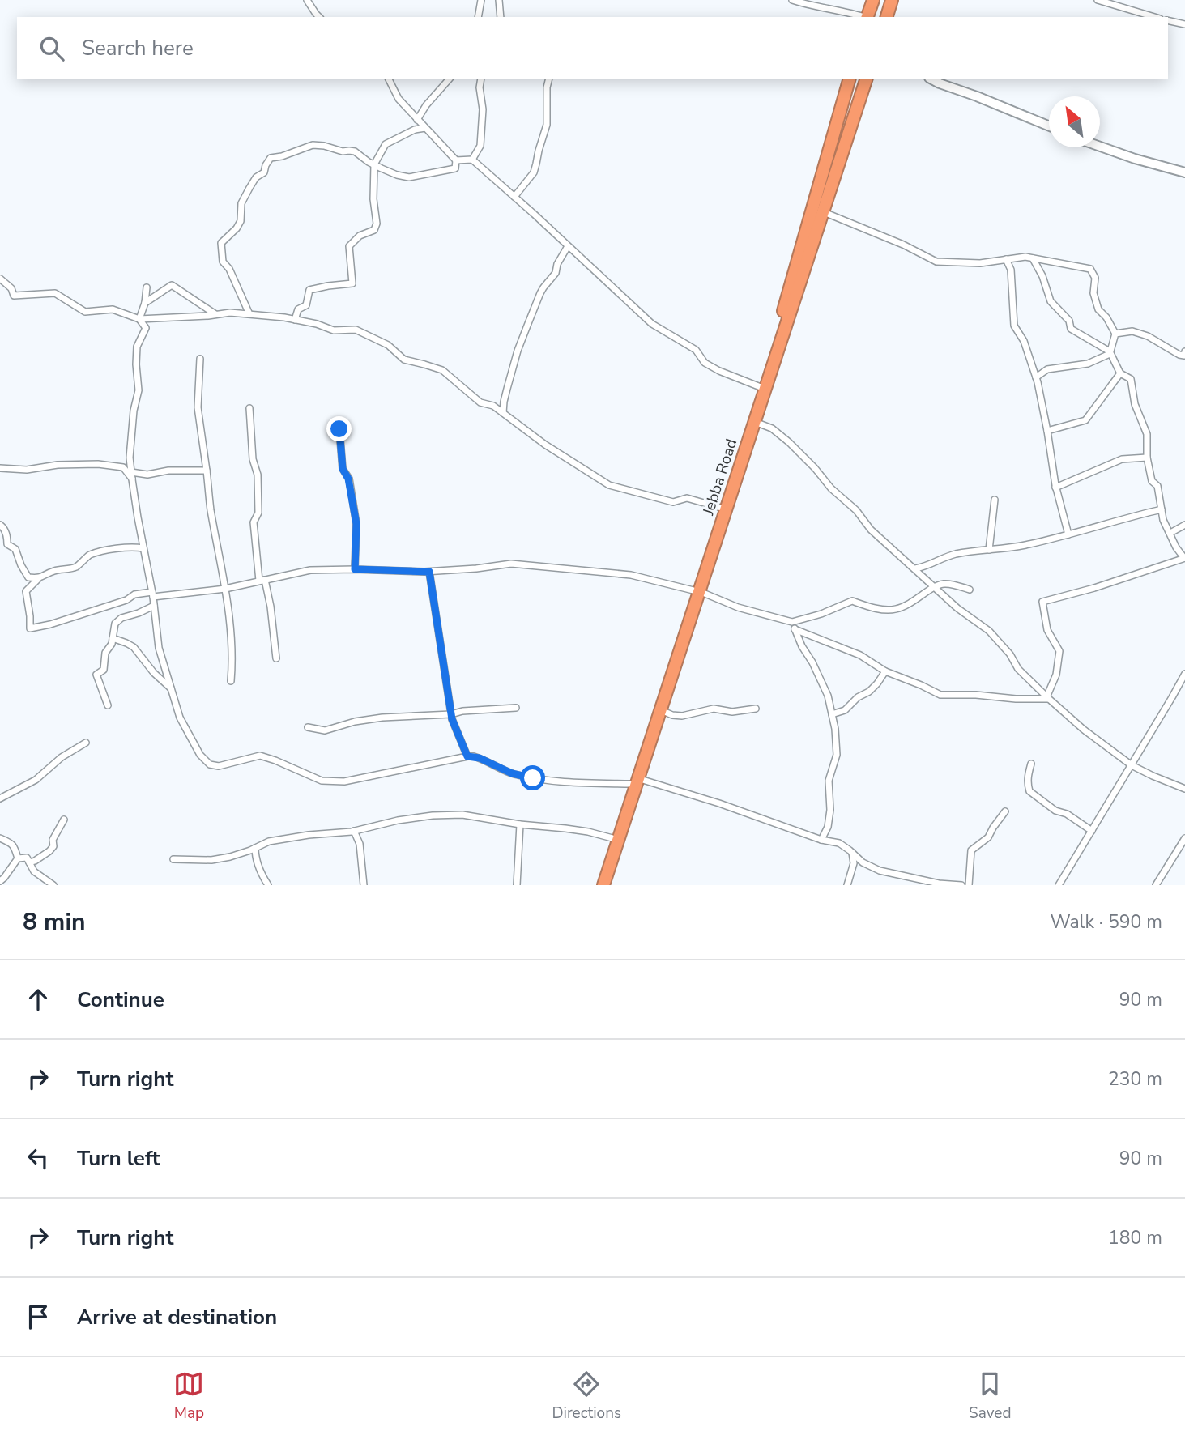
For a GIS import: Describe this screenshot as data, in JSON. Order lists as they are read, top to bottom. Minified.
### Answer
{"streets":{"highway":["Jebba Road"]},"north":"top left","page":{"search":"Search here","heading":["8 min","Walk · 590 m"],"list":[["Continue","90 m"],["Turn right","230 m"],["Turn left","90 m"],["Turn right","180 m"],"Arrive at destination"],"nav":["Map","Directions","Saved"]}}
